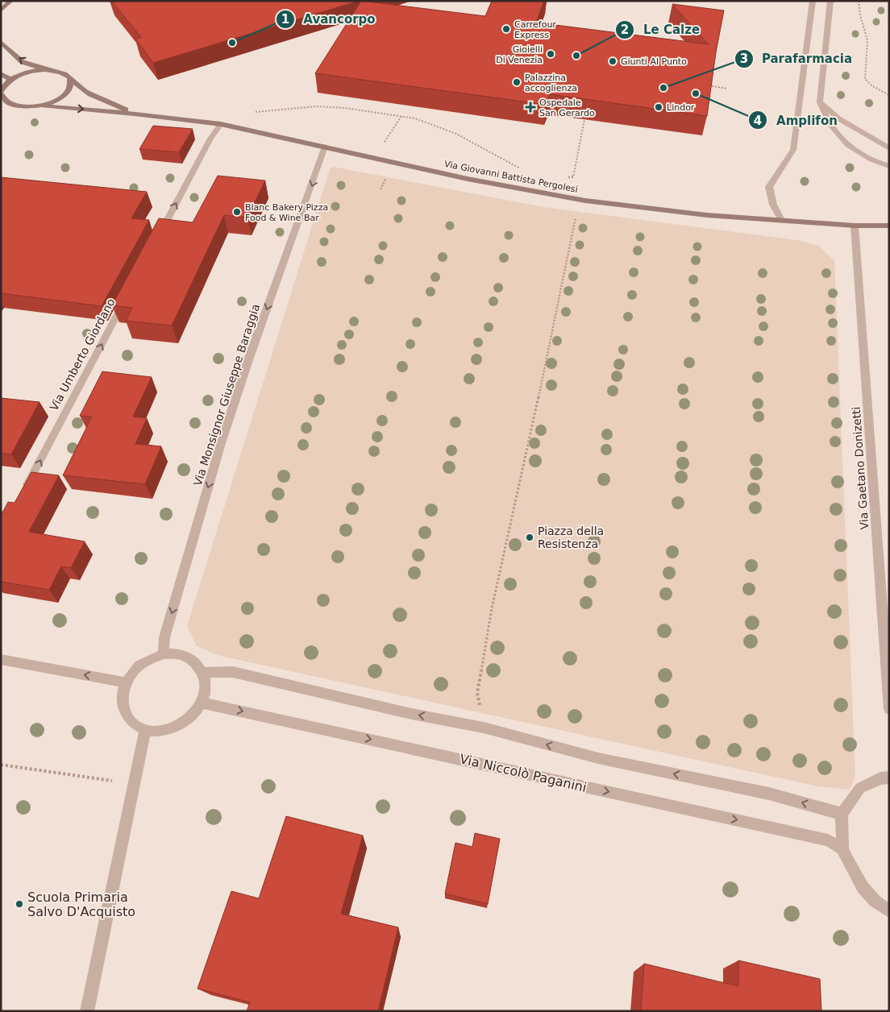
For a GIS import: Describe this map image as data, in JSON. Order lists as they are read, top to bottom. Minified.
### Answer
{"streets":{"street":["Via Giovanni Battista Pergolesi","Via Umberto Giordano","Via Monsignor Giuseppe Baraggia","Via Gaetano Donizetti","Via Niccolò Paganini"]},"crossings":[["Via Giovanni Battista Pergolesi","Via Monsignor Giuseppe Baraggia"],["Via Giovanni Battista Pergolesi","Via Gaetano Donizetti"],["Via Monsignor Giuseppe Baraggia","Via Niccolò Paganini"]],"one_way":["Via Umberto Giordano","Via Monsignor Giuseppe Baraggia"],"places":{"other":["Carrefour Express","Avancorpo","Gioielli Di Venezia","Le Calze","Giunti Al Punto","Palazzina accoglienza","Parafarmacia","Amplifon","Lindor","Blanc Bakery Pizza Food & Wine Bar","Piazza della Resistenza","Scuola Primaria Salvo D'Acquisto"],"health":["Ospedale San Gerardo"]}}
